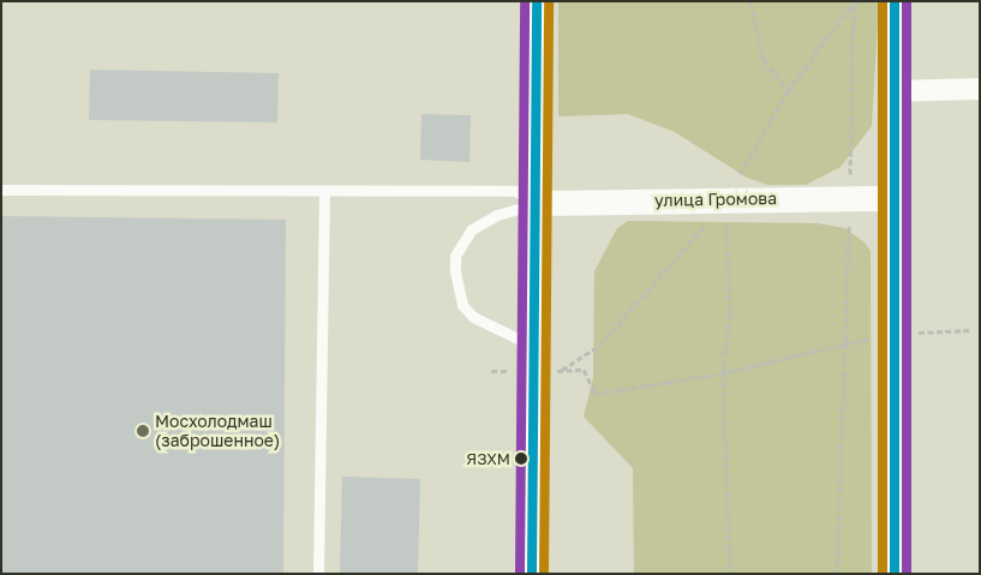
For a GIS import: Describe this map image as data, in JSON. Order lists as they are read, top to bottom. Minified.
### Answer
{"streets":{"street":["улица Громова"]},"places":["Мосхолодмаш (заброшенное)","ЯЗХМ"]}
